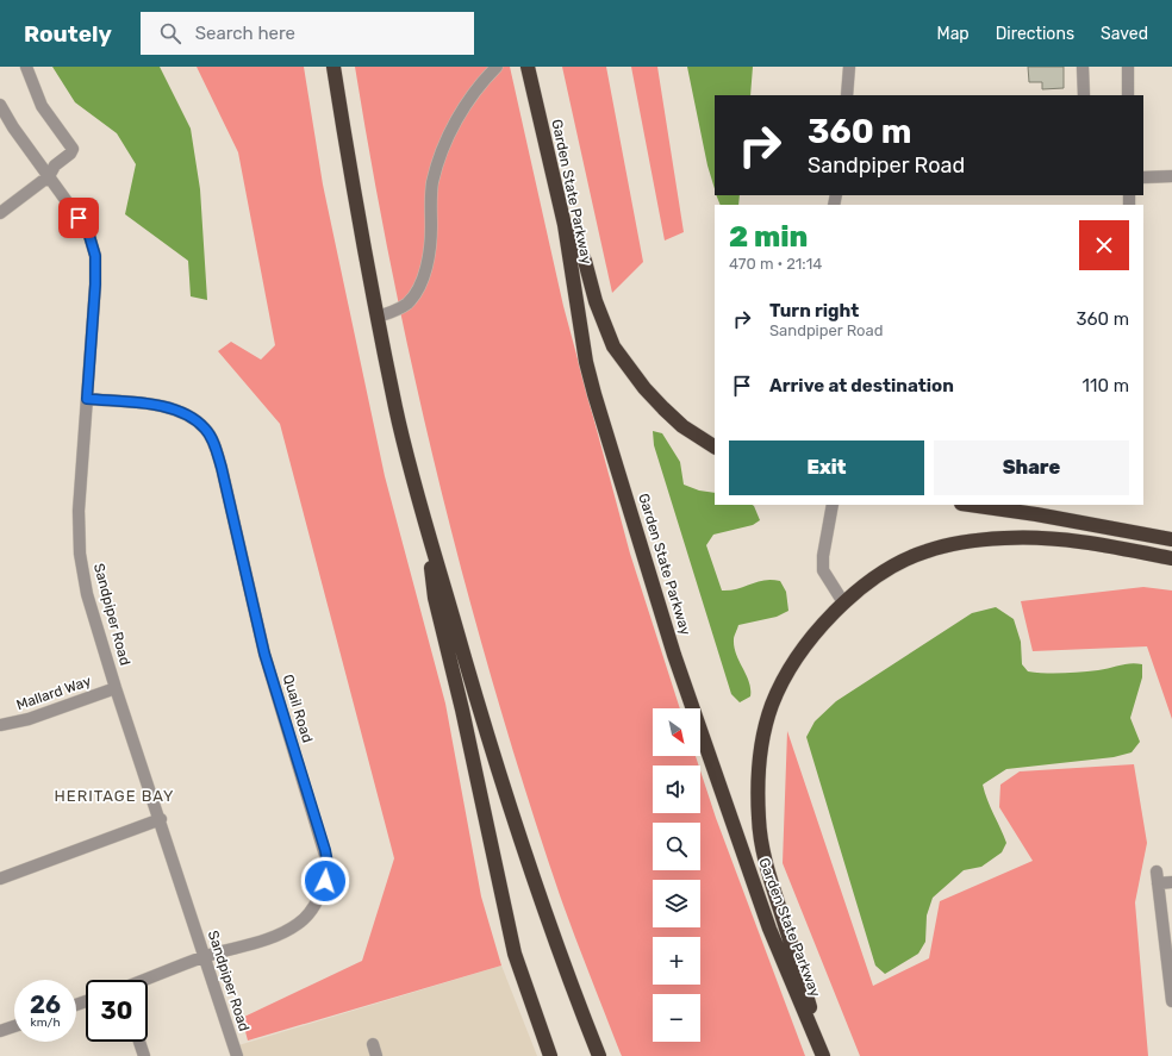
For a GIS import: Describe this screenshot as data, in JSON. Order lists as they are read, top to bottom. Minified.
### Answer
{"streets":{"highway":["Garden State Parkway"],"street":["Sandpiper Road","Mallard Way","Quail Road"]},"crossings":[["Sandpiper Road","Mallard Way"],["Sandpiper Road","Quail Road"]],"districts":["HERITAGE BAY"],"north":"bottom right","page":{"header":"Routely","search":"Search here","nav":["Map","Directions","Saved"],"turn":["360 m","Sandpiper Road"],"heading":["2 min","470 m · 21:14"],"list":[{"name":"Turn right","note":"Sandpiper Road","value":"360 m"},{"name":"Arrive at destination","value":"110 m"}],"buttons":["Exit","Share"],"map_buttons":["+","−"],"speed":"26 km/h","limit":"30"}}
